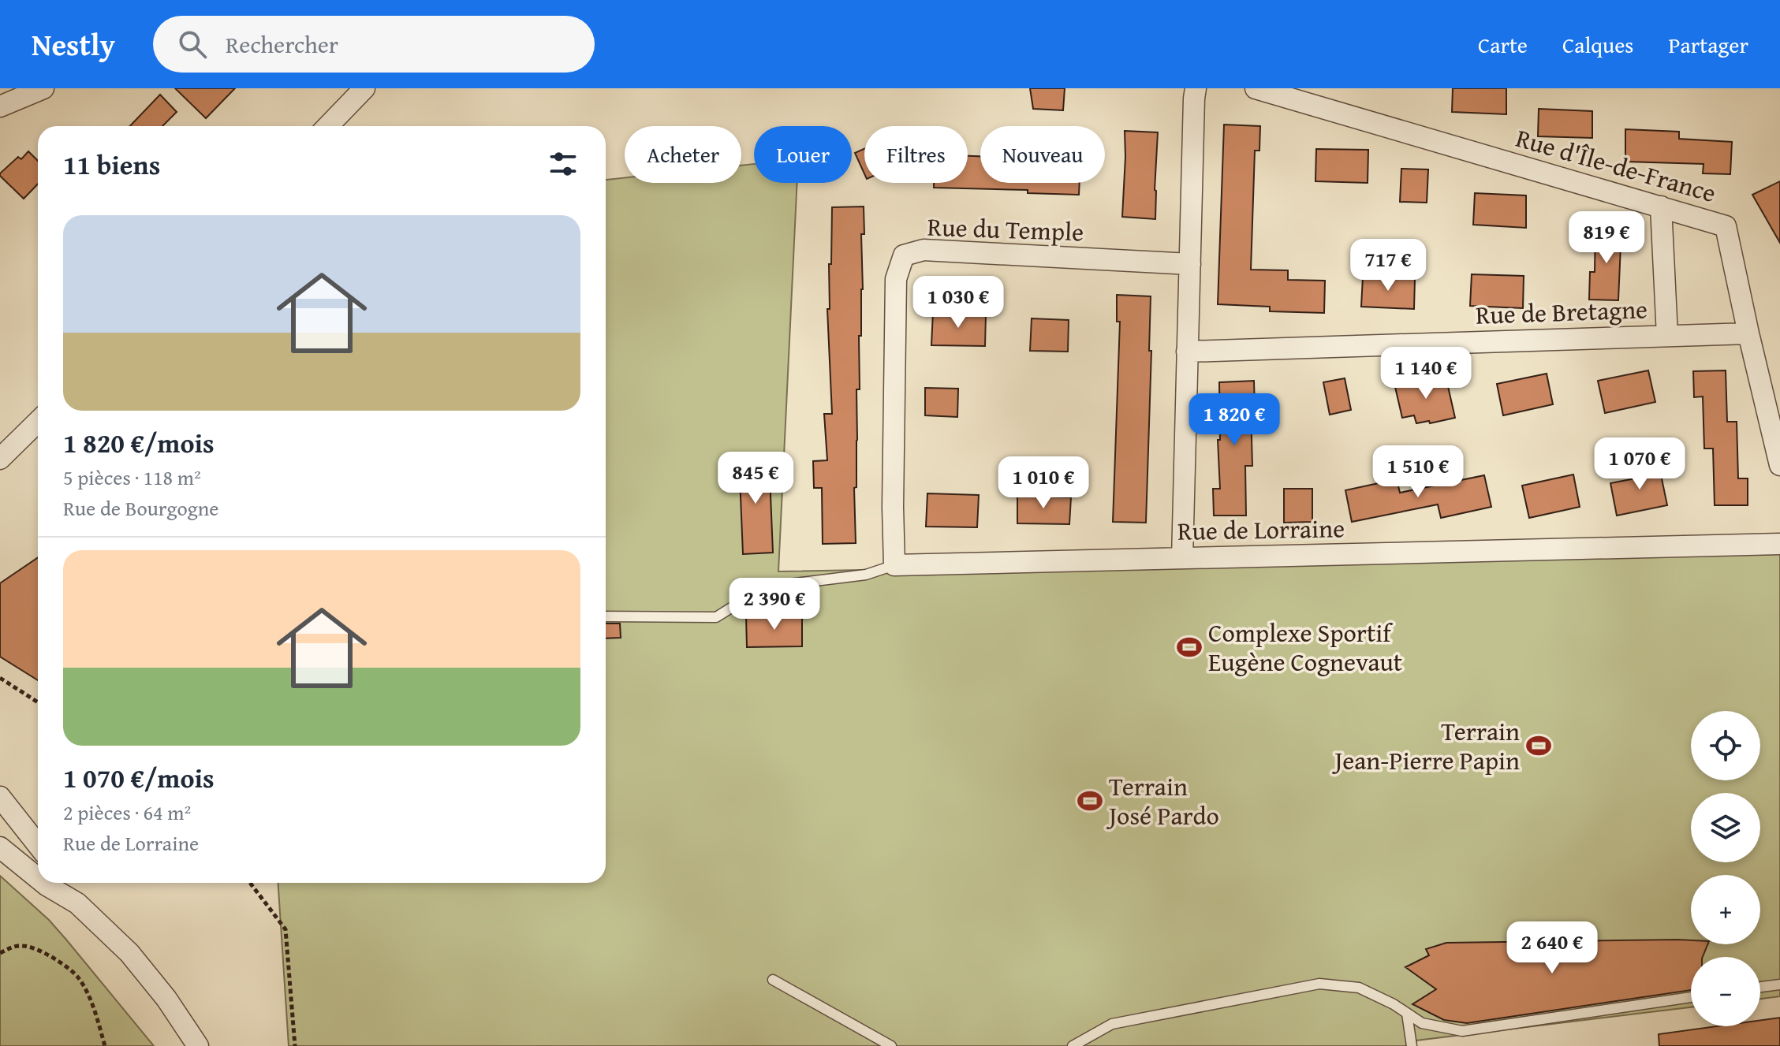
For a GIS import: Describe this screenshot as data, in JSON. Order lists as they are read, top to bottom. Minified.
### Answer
{"streets":{"street":["Rue d'Île-de-France","Rue du Temple","Rue de Bretagne","Rue de Lorraine"]},"crossings":[["Rue d'Île-de-France","Rue de Bretagne"],["Rue du Temple","Rue de Lorraine"]],"places":{"sports":["Complexe Sportif Eugène Cognevaut","Terrain Jean-Pierre Papin","Terrain José Pardo"]},"page":{"header":"Nestly","search":"Rechercher","nav":["Carte","Calques","Partager"],"chip":["Acheter","Louer","Filtres","Nouveau"],"heading":"11 biens","list":[{"name":"1 820 €/mois","note":"5 pièces · 118 m² · Rue de Bourgogne"},{"name":"1 070 €/mois","note":"2 pièces · 64 m² · Rue de Lorraine"}],"price":["819 €","717 €","1 030 €","1 140 €","1 820 €","1 070 €","1 510 €","845 €","1 010 €","2 390 €","2 640 €"],"map_buttons":["+","−"]}}
